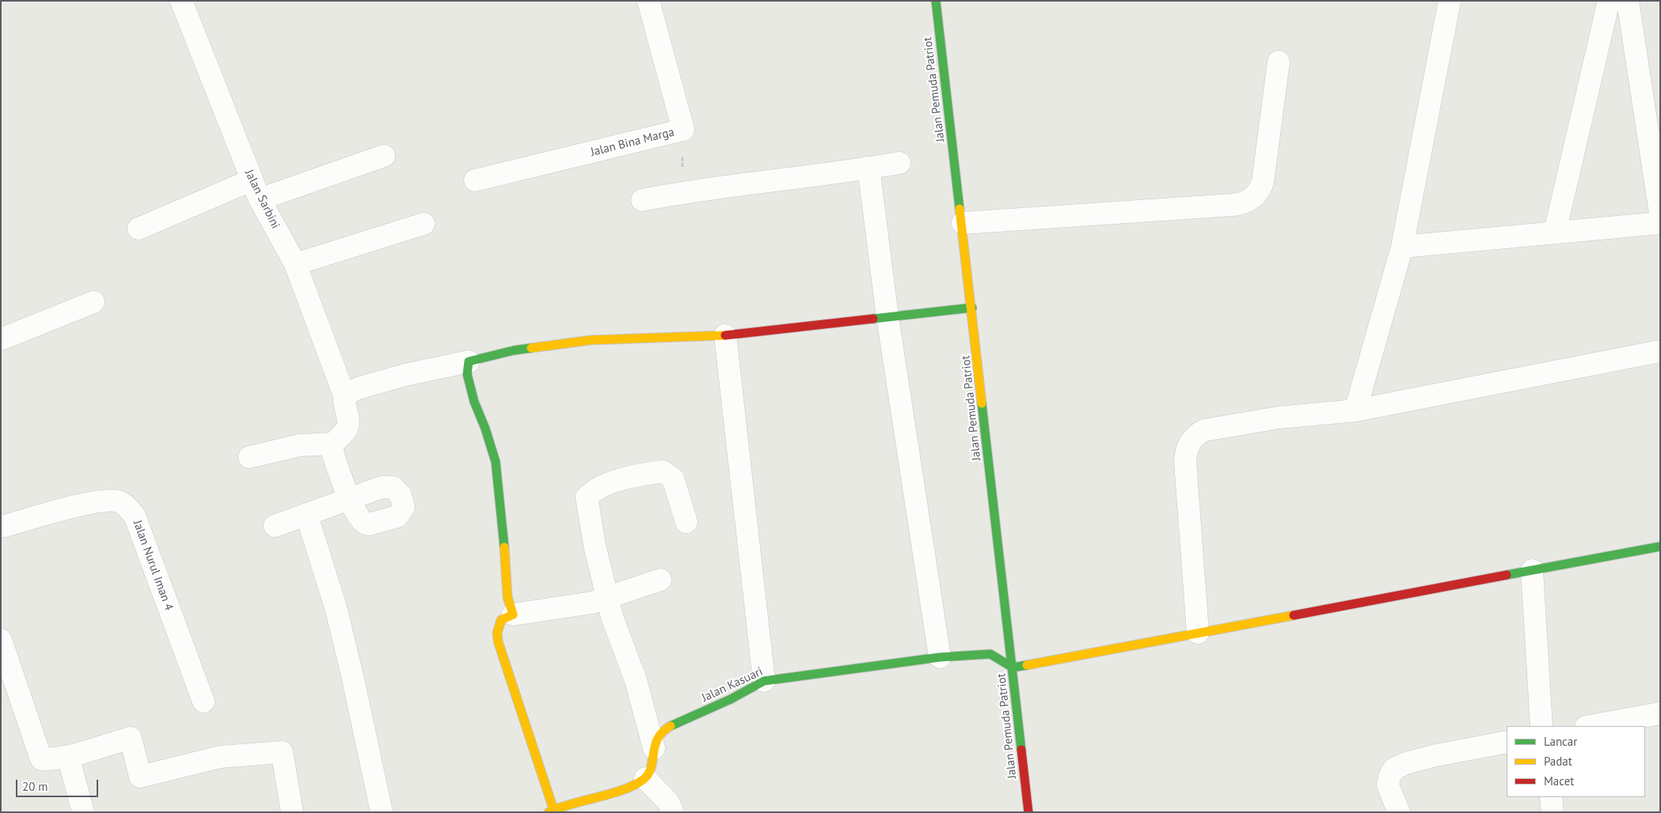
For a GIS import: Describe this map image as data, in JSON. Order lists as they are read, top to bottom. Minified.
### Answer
{"streets":{"street":["Jalan Pemuda Patriot","Jalan Bina Marga","Jalan Sarbini","Jalan Nurul Iman 4","Jalan Kasuari"]},"crossings":[["Jalan Pemuda Patriot","Jalan Kasuari"]],"legend":["Lancar","Padat","Macet"],"scale_bar":"20 m"}
